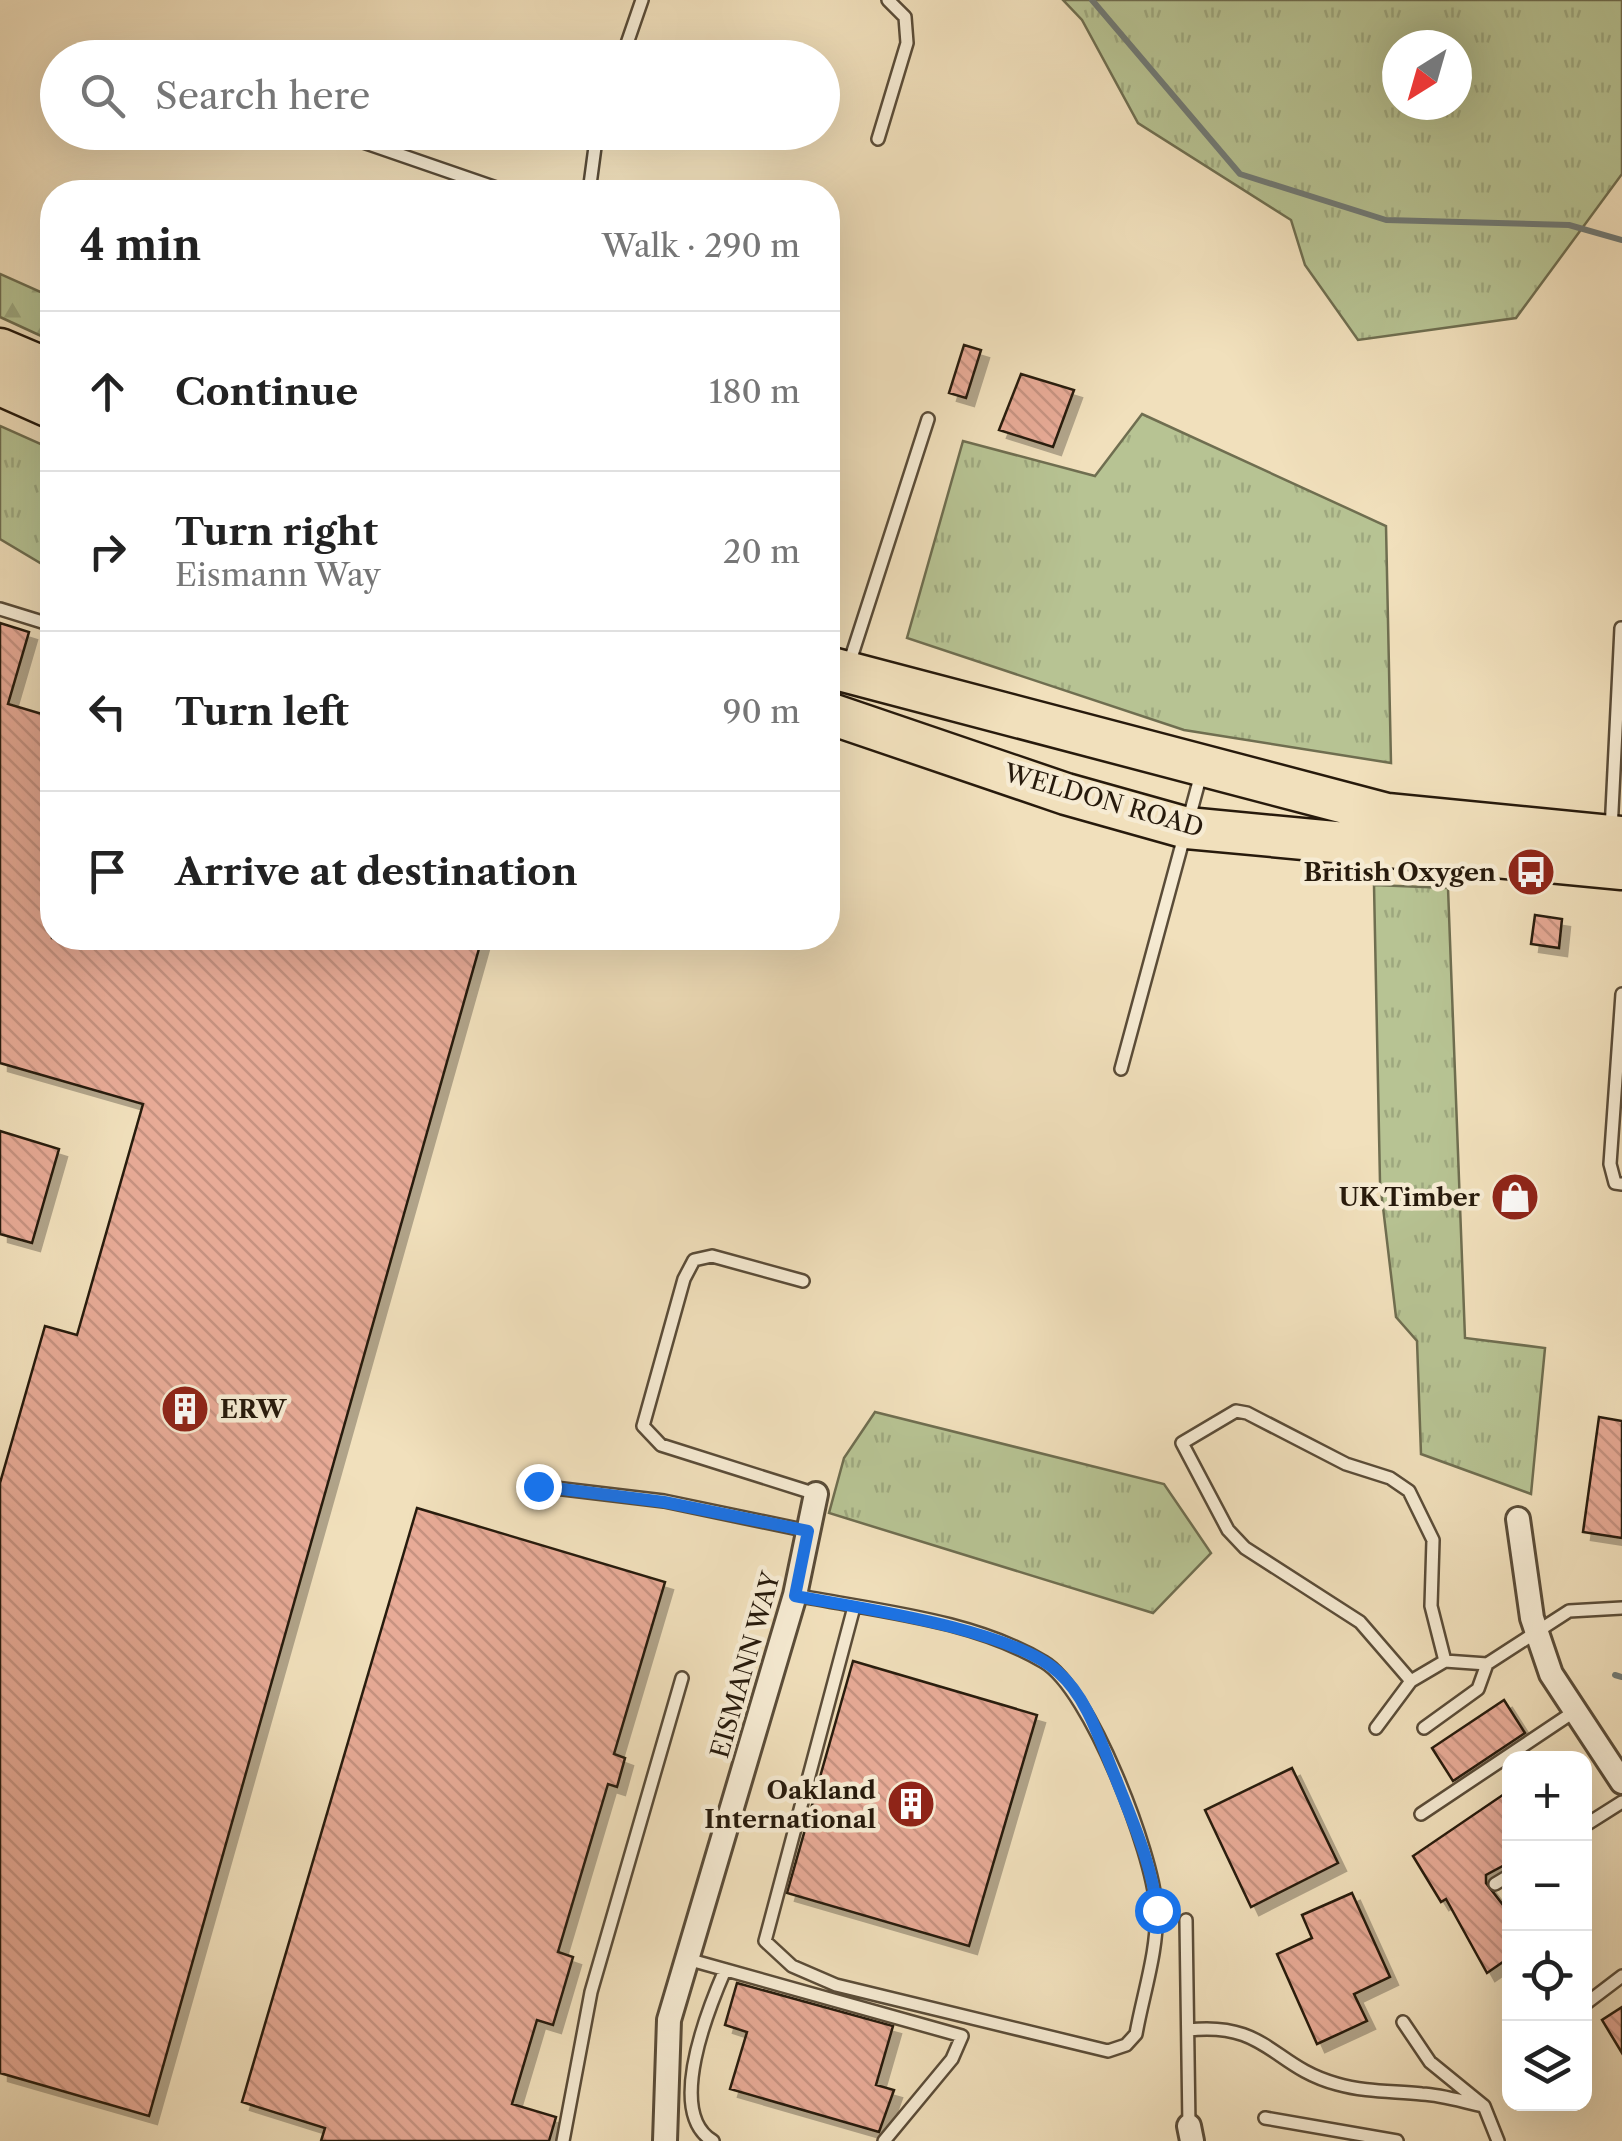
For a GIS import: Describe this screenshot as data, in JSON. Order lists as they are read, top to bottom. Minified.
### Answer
{"streets":{"highway":["WELDON ROAD"],"street":["EISMANN WAY"]},"places":{"bus stop":["British Oxygen"],"shop":["UK Timber"],"building":["ERW","Oakland International"]},"north":"bottom left","page":{"search":"Search here","heading":["4 min","Walk · 290 m"],"list":[["Continue","180 m"],["Turn right","Eismann Way","20 m"],["Turn left","90 m"],"Arrive at destination"],"map_buttons":["+","−"]}}
